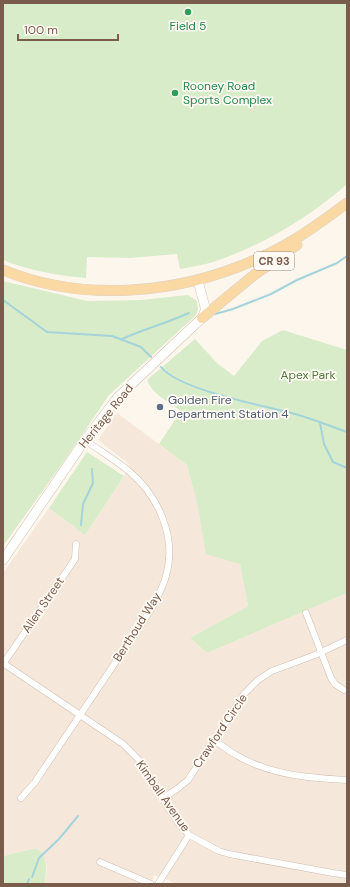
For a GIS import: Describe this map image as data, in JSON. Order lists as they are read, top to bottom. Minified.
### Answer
{"streets":{"main road":["CR 93","Heritage Road"],"street":["Allen Street","Berthoud Way","Crawford Circle","Kimball Avenue"]},"crossings":[["CR 93","Heritage Road"],["Heritage Road","Berthoud Way"],["Allen Street","Kimball Avenue"],["Berthoud Way","Kimball Avenue"],["Crawford Circle","Kimball Avenue"]],"parks":["Apex Park"],"places":["Field 5","Rooney Road Sports Complex","Golden Fire Department Station 4"],"scale_bar":"100 m"}
